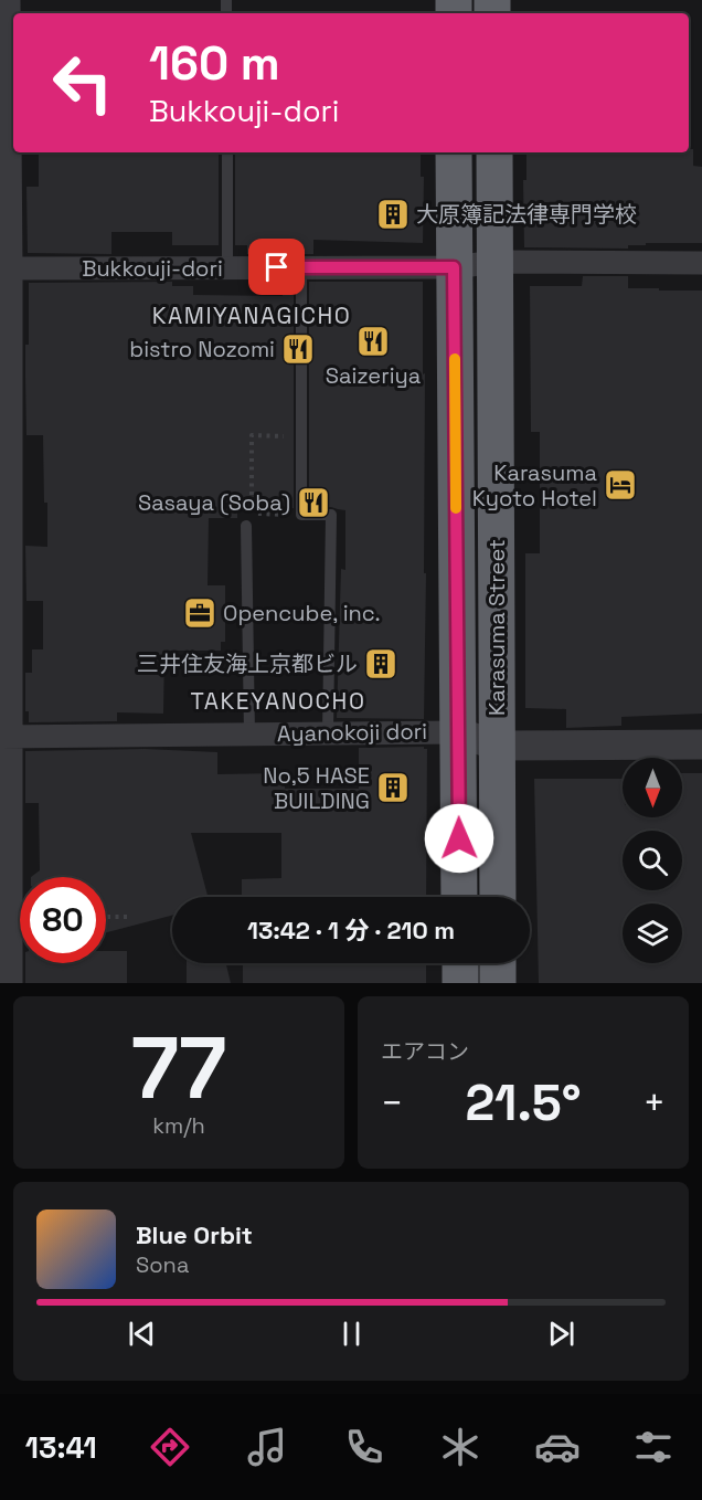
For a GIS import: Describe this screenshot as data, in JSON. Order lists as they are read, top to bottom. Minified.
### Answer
{"streets":{"highway":["Karasuma Street"],"street":["Bukkouji-dori","Ayanokoji dori"]},"crossings":[["Bukkouji-dori","Karasuma Street"],["Karasuma Street","Ayanokoji dori"]],"districts":["KAMIYANAGICHO","TAKEYANOCHO"],"places":{"building":["大原簿記法律専門学校","三井住友海上京都ビル","No,5 HASE BUILDING"],"restaurant":["Saizeriya","bistro Nozomi","Sasaya (Soba)"],"hotel":["Karasuma Kyoto Hotel"],"office":["Opencube, inc."]},"north":"bottom","page":{"turn":["160 m","Bukkouji-dori"],"limit":"80","trip":"13:42 · 1 分 · 210 m","tile":[["77","km/h"],"エアコン"],"heat":["−","21.5°","+"],"song":["Blue Orbit","Sona"],"tabs":"13:41"}}
